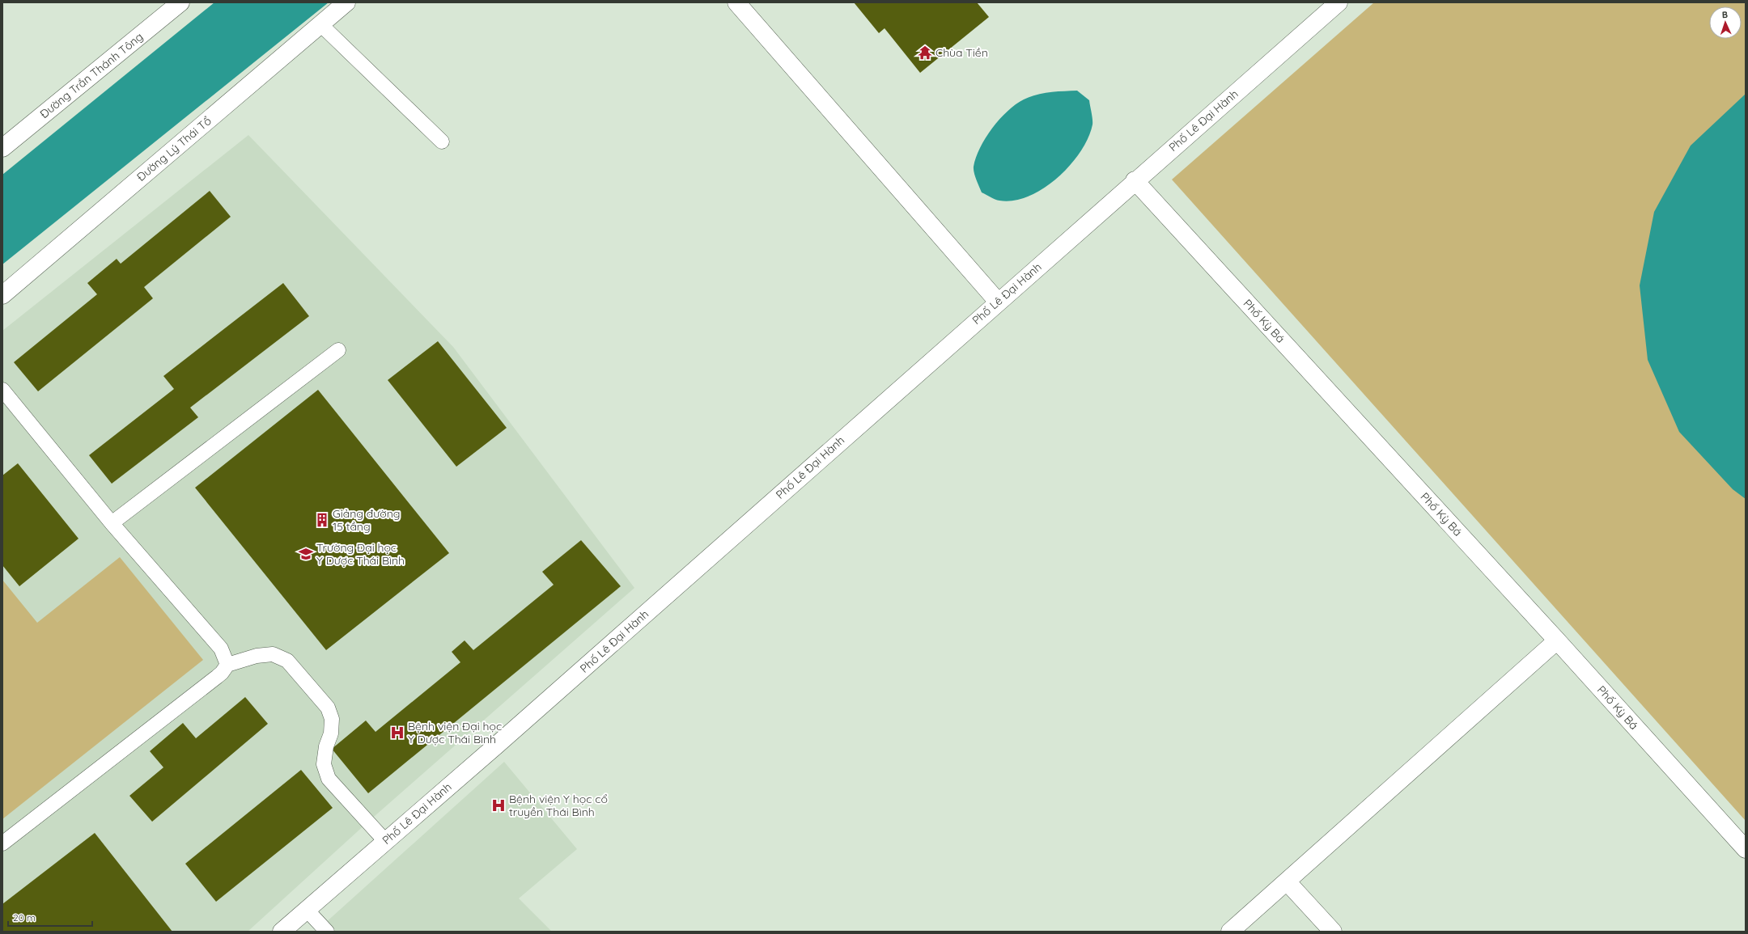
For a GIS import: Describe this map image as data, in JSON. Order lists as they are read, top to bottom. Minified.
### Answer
{"streets":{"street":["Đường Trần Thánh Tông","Phố Lê Đại Hành","Đường Lý Thái Tổ","Phố Kỳ Bá"]},"crossings":[["Phố Lê Đại Hành","Phố Kỳ Bá"]],"places":{"temple":["Chùa Tiền"],"building":["Giảng đường 15 tầng"],"school or university":["Trường Đại học Y Dược Thái Bình"],"hospital":["Bệnh viện Đại học Y Dược Thái Bình","Bệnh viện Y học cổ truyền Thái Bình"]},"scale_bar":"20 m","north":"top"}
